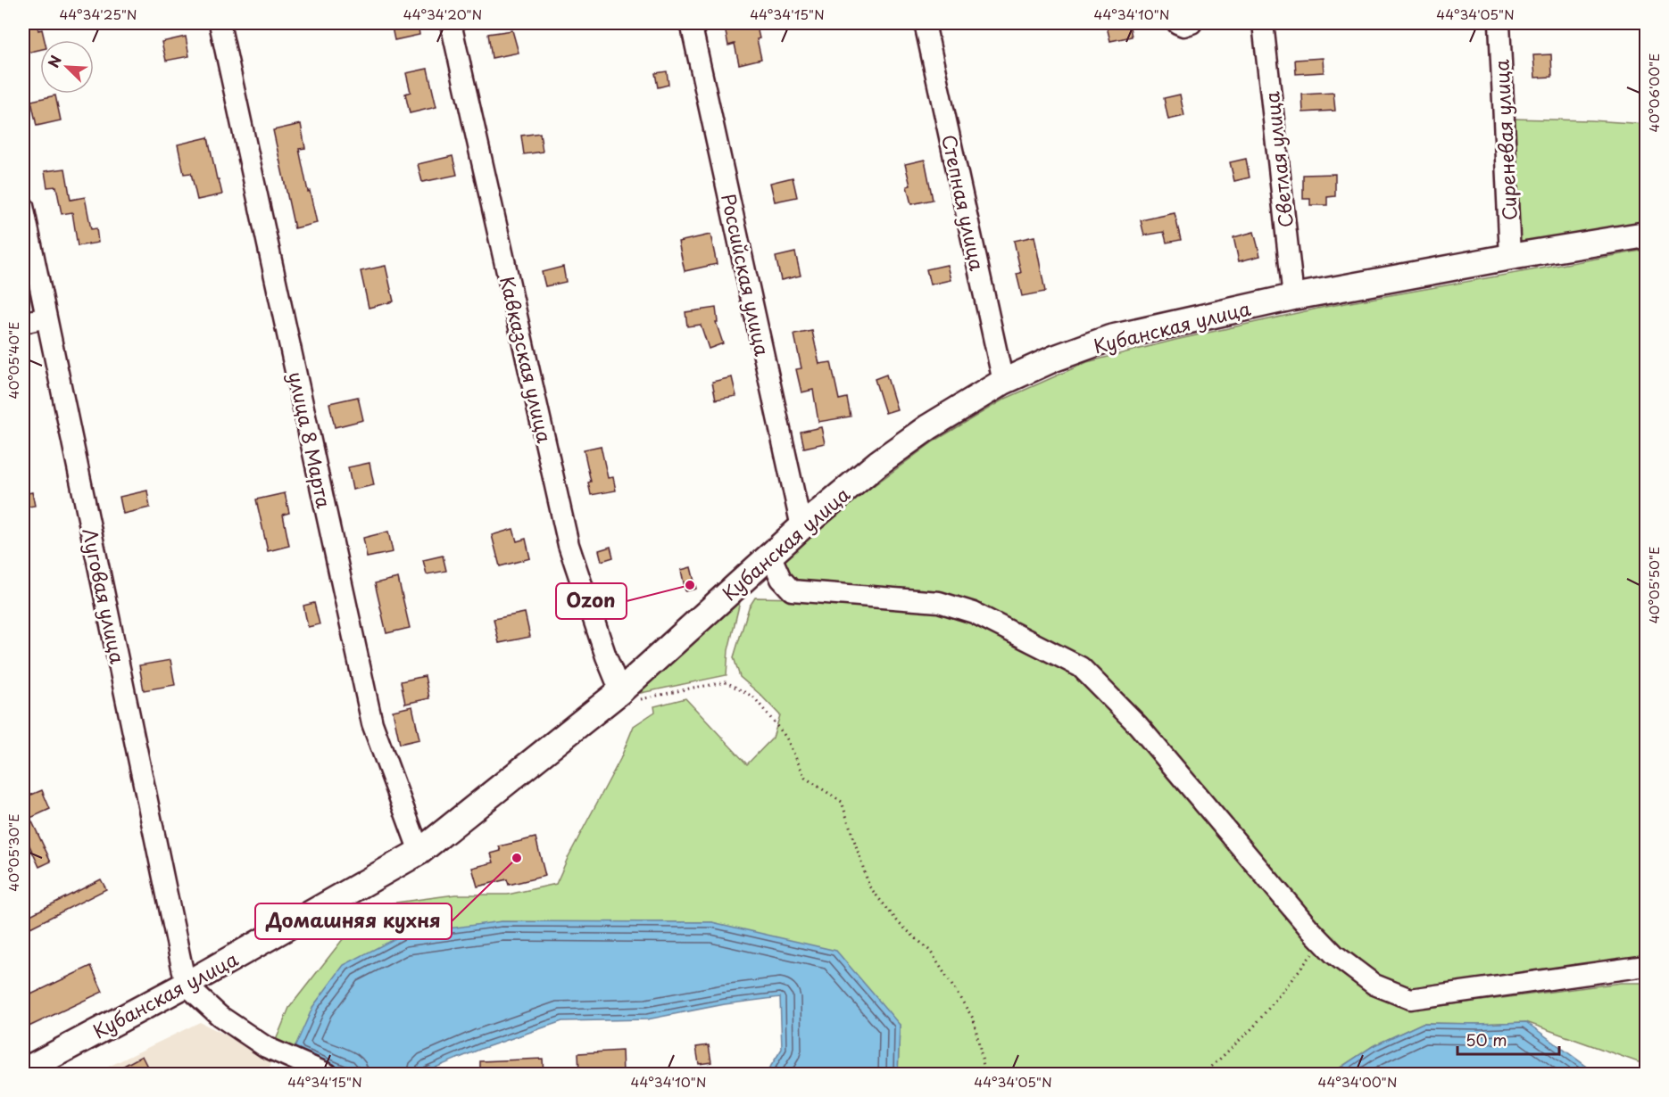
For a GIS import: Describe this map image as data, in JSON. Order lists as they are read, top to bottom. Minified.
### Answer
{"streets":{"main road":["Кубанская улица"],"street":["Сиреневая улица","Светлая улица","Степная улица","Российская улица","Кавказская улица","улица 8 Марта","Луговая улица"]},"crossings":[["Сиреневая улица","Кубанская улица"],["Светлая улица","Кубанская улица"],["Степная улица","Кубанская улица"],["Российская улица","Кубанская улица"],["Кубанская улица","Кавказская улица"],["Кубанская улица","улица 8 Марта"],["Кубанская улица","Луговая улица"]],"places":["Ozon","Домашняя кухня"],"scale_bar":"50 m","north":"top left","coordinates":["44°34'25\"N","44°34'20\"N","44°34'15\"N","44°34'10\"N","44°34'05\"N","40°06'00\"E","40°05'40\"E","40°05'50\"E","40°05'30\"E","44°34'00\"N"]}
